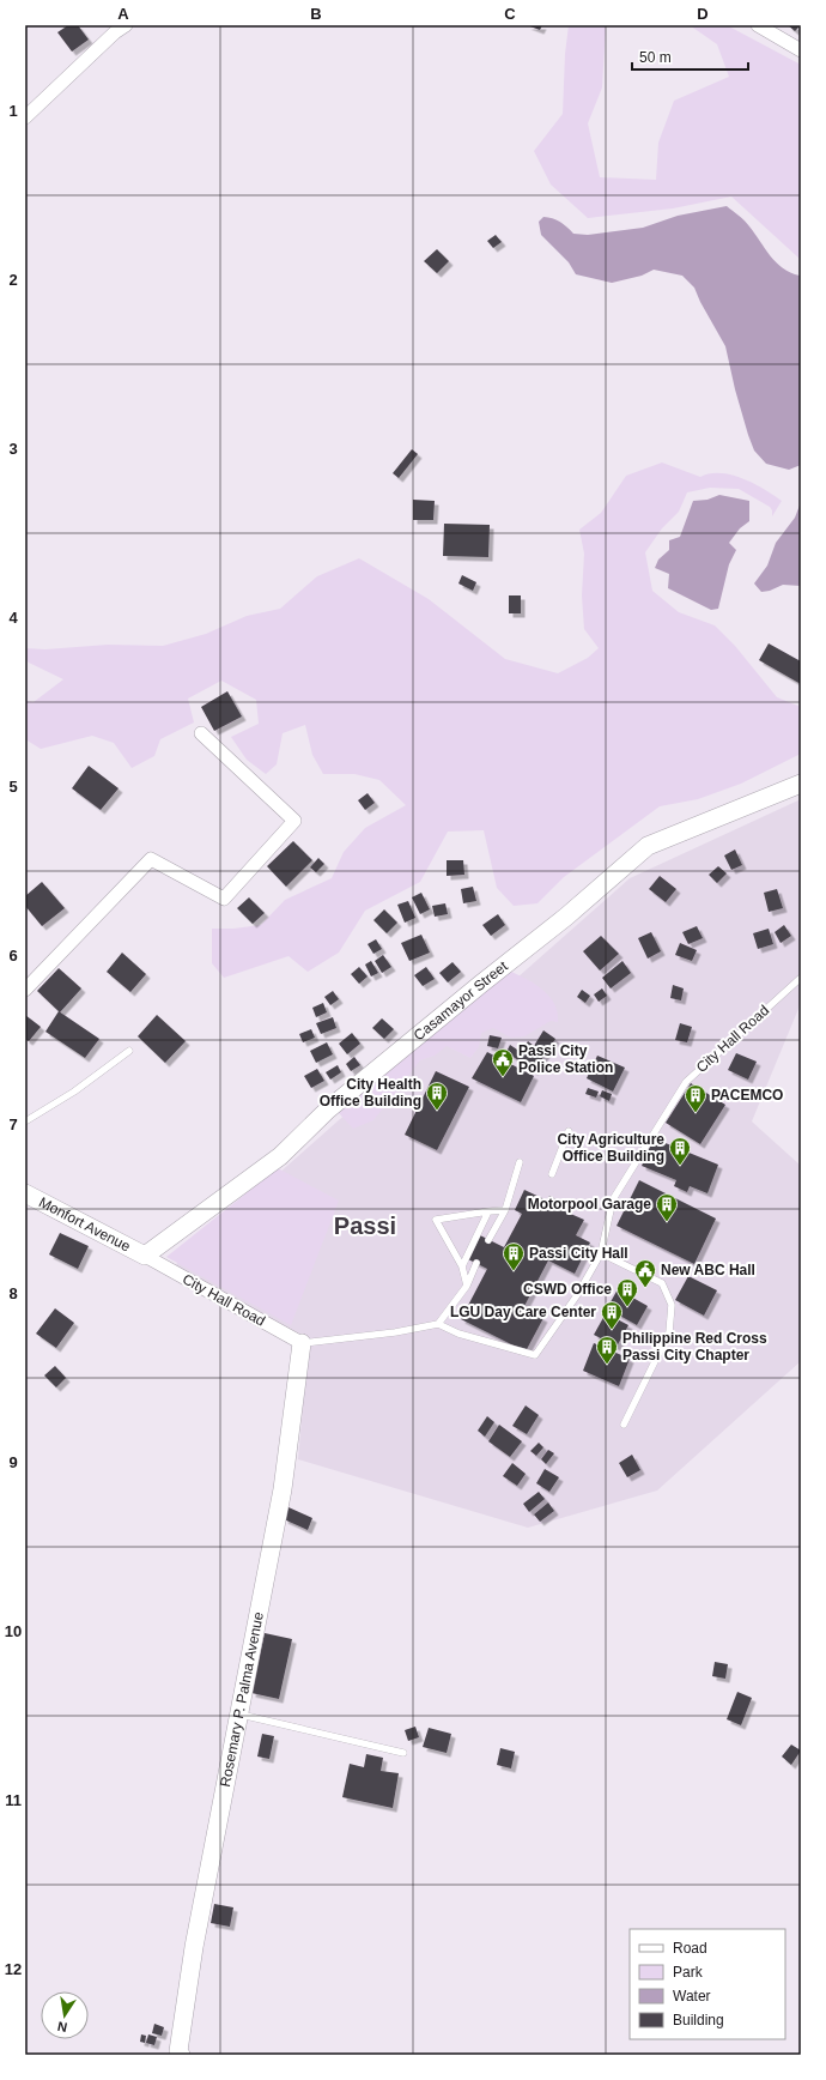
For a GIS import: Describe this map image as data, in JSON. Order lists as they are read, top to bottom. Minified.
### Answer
{"streets":{"street":["Casamayor Street","City Hall Road","Monfort Avenue","Rosemary P. Palma Avenue"]},"crossings":[["Casamayor Street","City Hall Road"],["Casamayor Street","Monfort Avenue"],["City Hall Road","Monfort Avenue"],["City Hall Road","Rosemary P. Palma Avenue"]],"districts":["Passi"],"places":{"public building":["Passi City Police Station","New ABC Hall"],"building":["City Health Office Building","PACEMCO","City Agriculture Office Building","Motorpool Garage","Passi City Hall","CSWD Office","LGU Day Care Center","Philippine Red Cross Passi City Chapter"]},"legend":["Road","Park","Water","Building"],"scale_bar":"50 m","north":"bottom","grid":{"columns":["A","B","C","D"],"rows":["1","2","3","4","5","6","7","8","9","10","11","12"]}}
